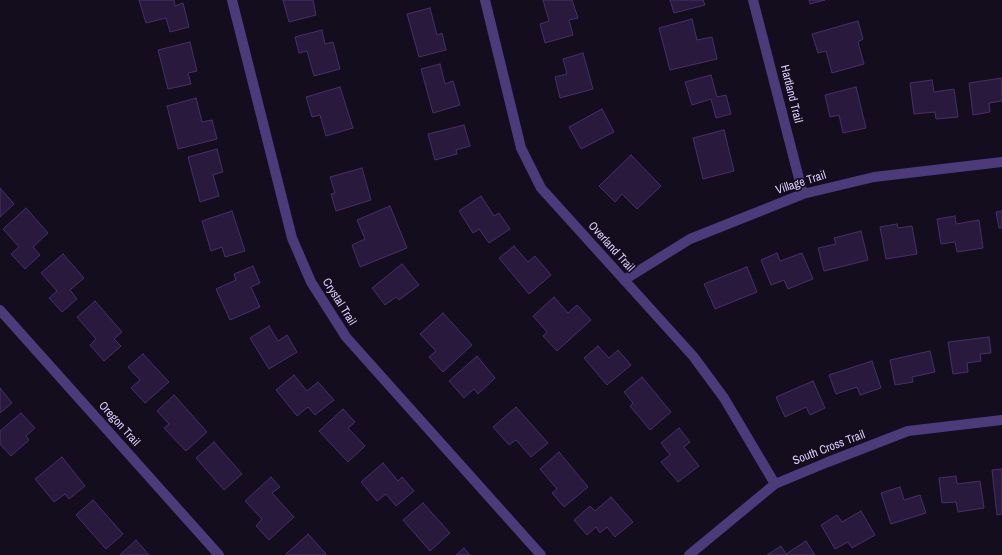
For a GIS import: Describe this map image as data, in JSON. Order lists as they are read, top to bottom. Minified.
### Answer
{"streets":{"street":["Hartland Trail","Village Trail","Overland Trail","Crystal Trail","Oregon Trail","South Cross Trail"]},"crossings":[["Hartland Trail","Village Trail"],["Village Trail","Overland Trail"],["Overland Trail","South Cross Trail"]]}
